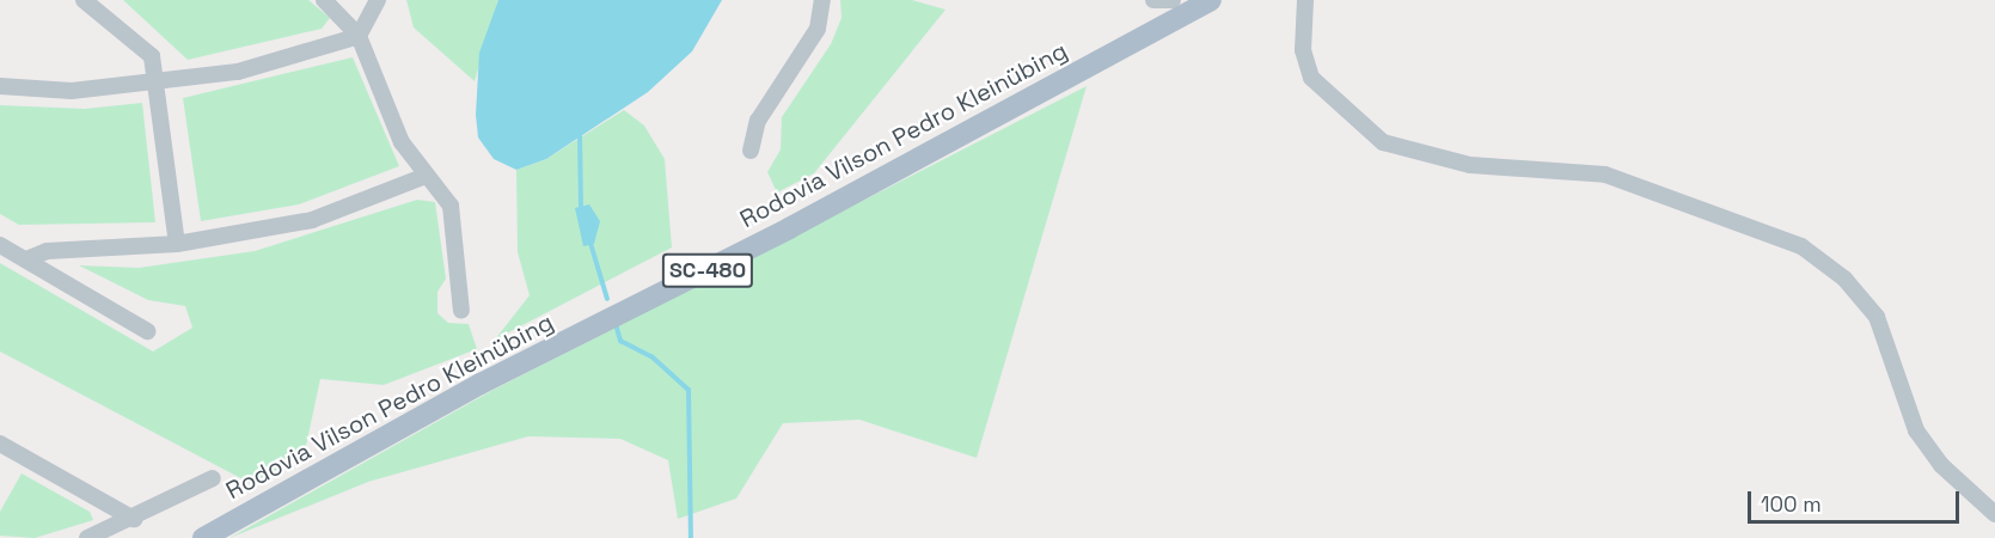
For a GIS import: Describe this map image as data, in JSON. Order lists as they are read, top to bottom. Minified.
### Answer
{"streets":{"main road":["Rodovia Vilson Pedro Kleinübing","SC-480"]},"scale_bar":"100 m"}
